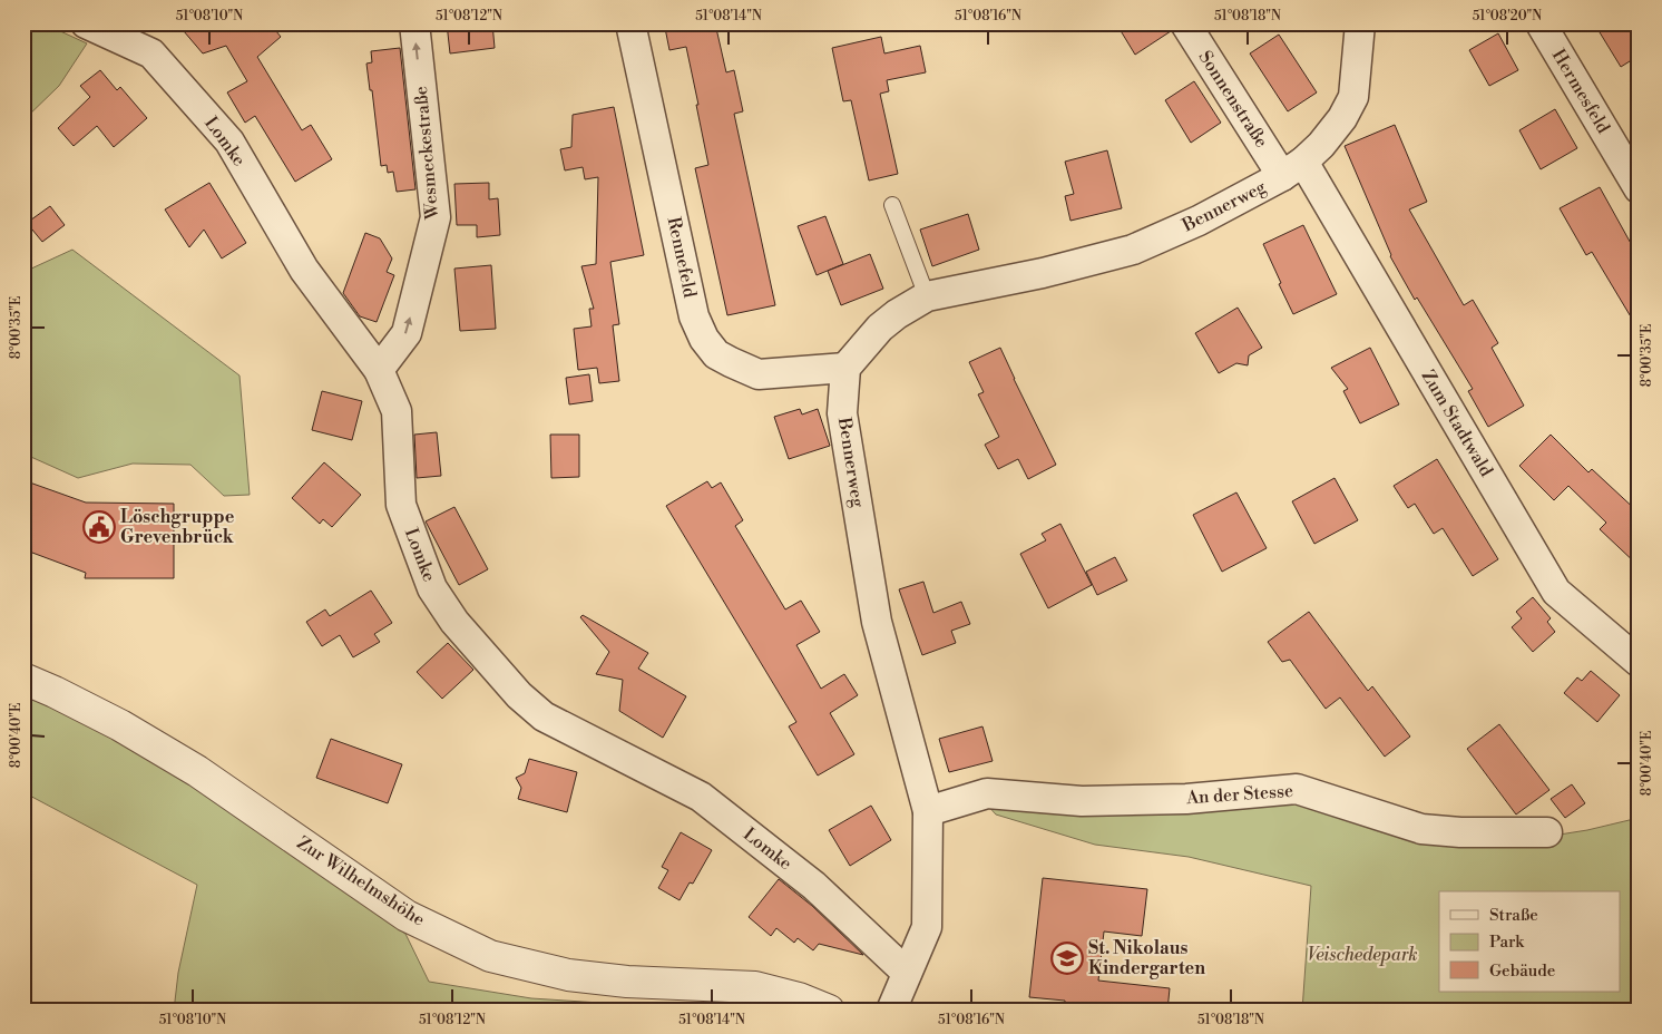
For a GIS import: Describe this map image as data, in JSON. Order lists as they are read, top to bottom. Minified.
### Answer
{"streets":{"street":["Hermesfeld","Sonnenstraße","Lomke","Wesmeckestraße","Bennerweg","Rennefeld","Zum Stadtwald","An der Stesse","Zur Wilhelmshöhe"]},"crossings":[["Sonnenstraße","Bennerweg"],["Sonnenstraße","Zum Stadtwald"],["Lomke","Wesmeckestraße"],["Lomke","Bennerweg"],["Bennerweg","Rennefeld"],["Bennerweg","Zum Stadtwald"],["Bennerweg","An der Stesse"]],"one_way":["Wesmeckestraße"],"parks":["Veischedepark"],"places":{"public building":["Löschgruppe Grevenbrück"],"school or university":["St. Nikolaus Kindergarten"]},"legend":["Straße","Park","Gebäude"],"coordinates":["51°08'10\"N","51°08'12\"N","51°08'14\"N","51°08'16\"N","51°08'18\"N","51°08'20\"N","8°00'35\"E","8°00'40\"E"]}
